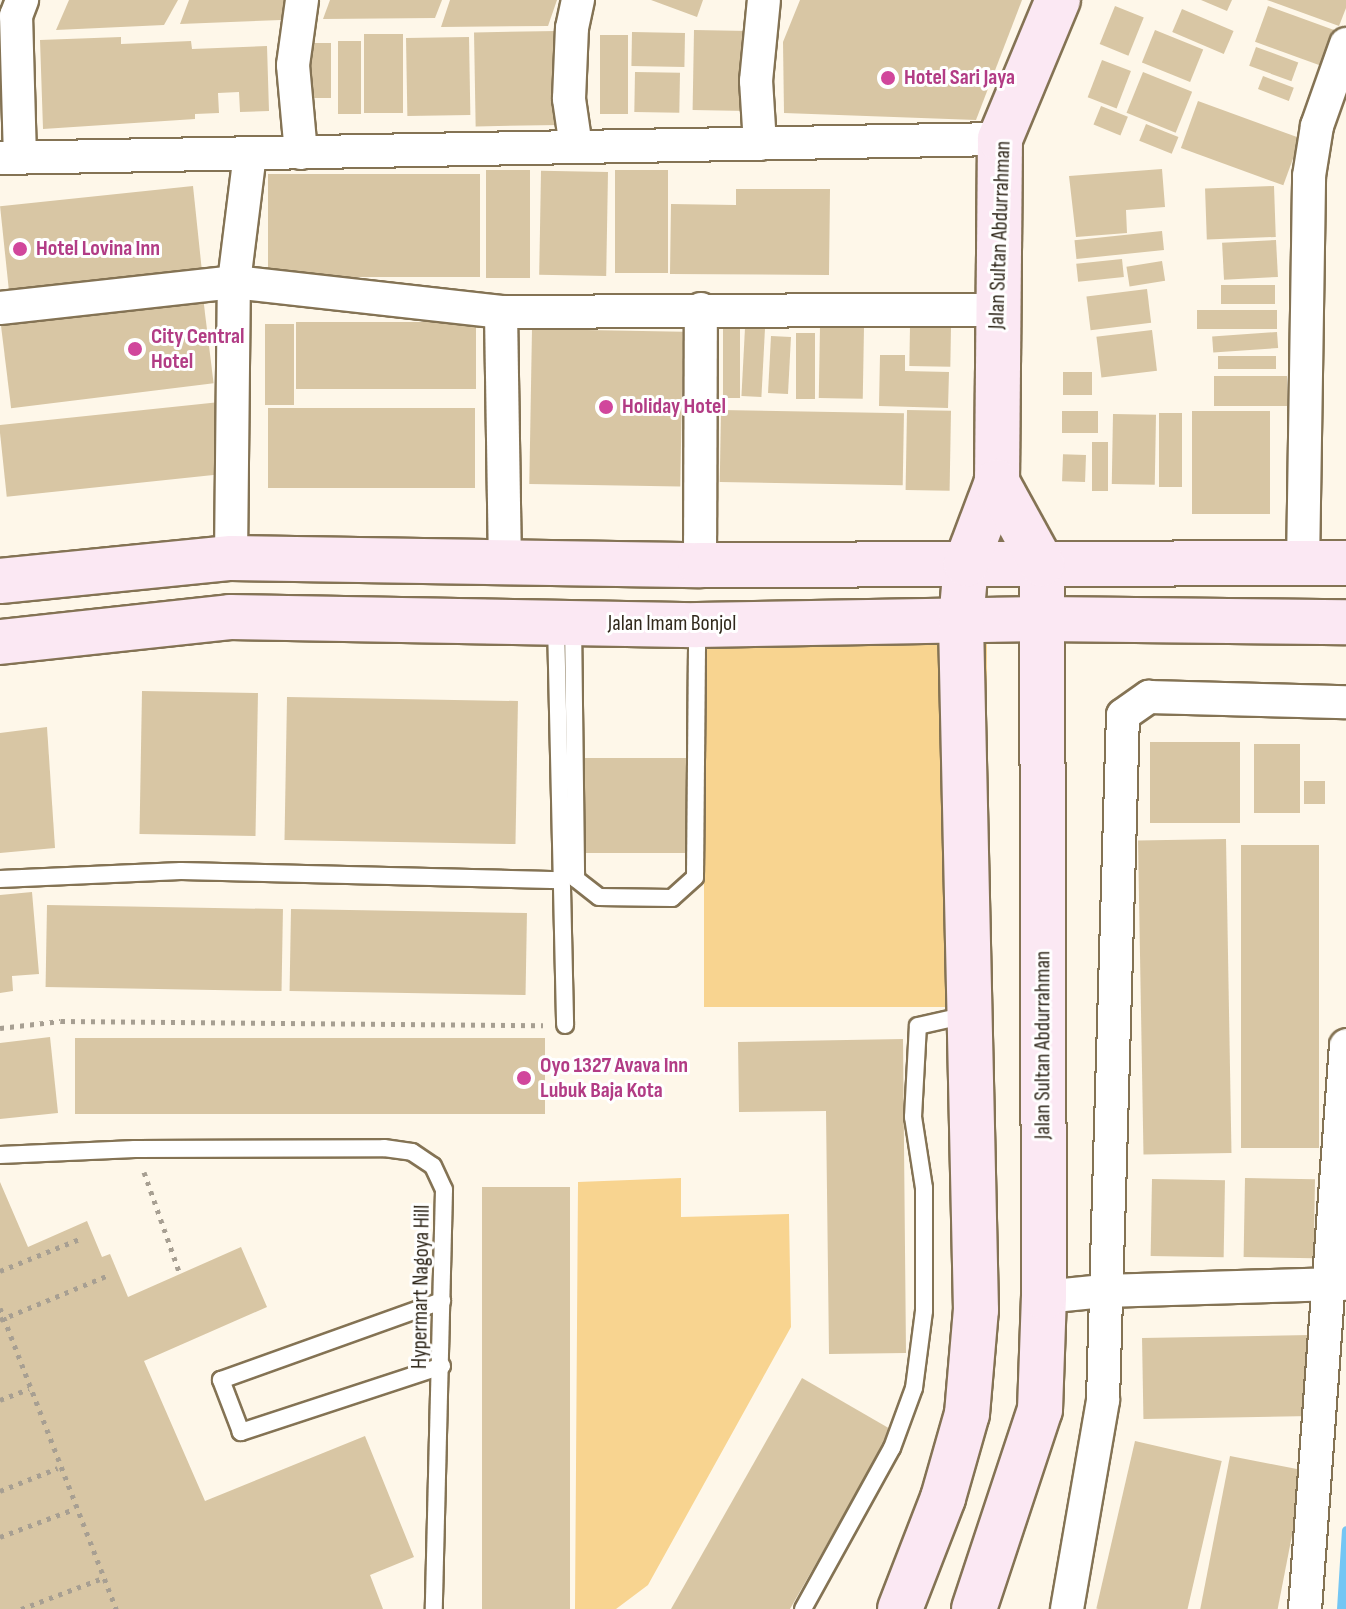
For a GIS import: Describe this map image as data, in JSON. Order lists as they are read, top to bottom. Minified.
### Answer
{"streets":{"main road":["Jalan Sultan Abdurrahman","Jalan Imam Bonjol"],"lane":["Hypermart Nagoya Hill"]},"crossings":[["Jalan Sultan Abdurrahman","Jalan Imam Bonjol"]],"places":["Hotel Sari Jaya","Hotel Lovina Inn","City Central Hotel","Holiday Hotel","Oyo 1327 Avava Inn Lubuk Baja Kota"]}
